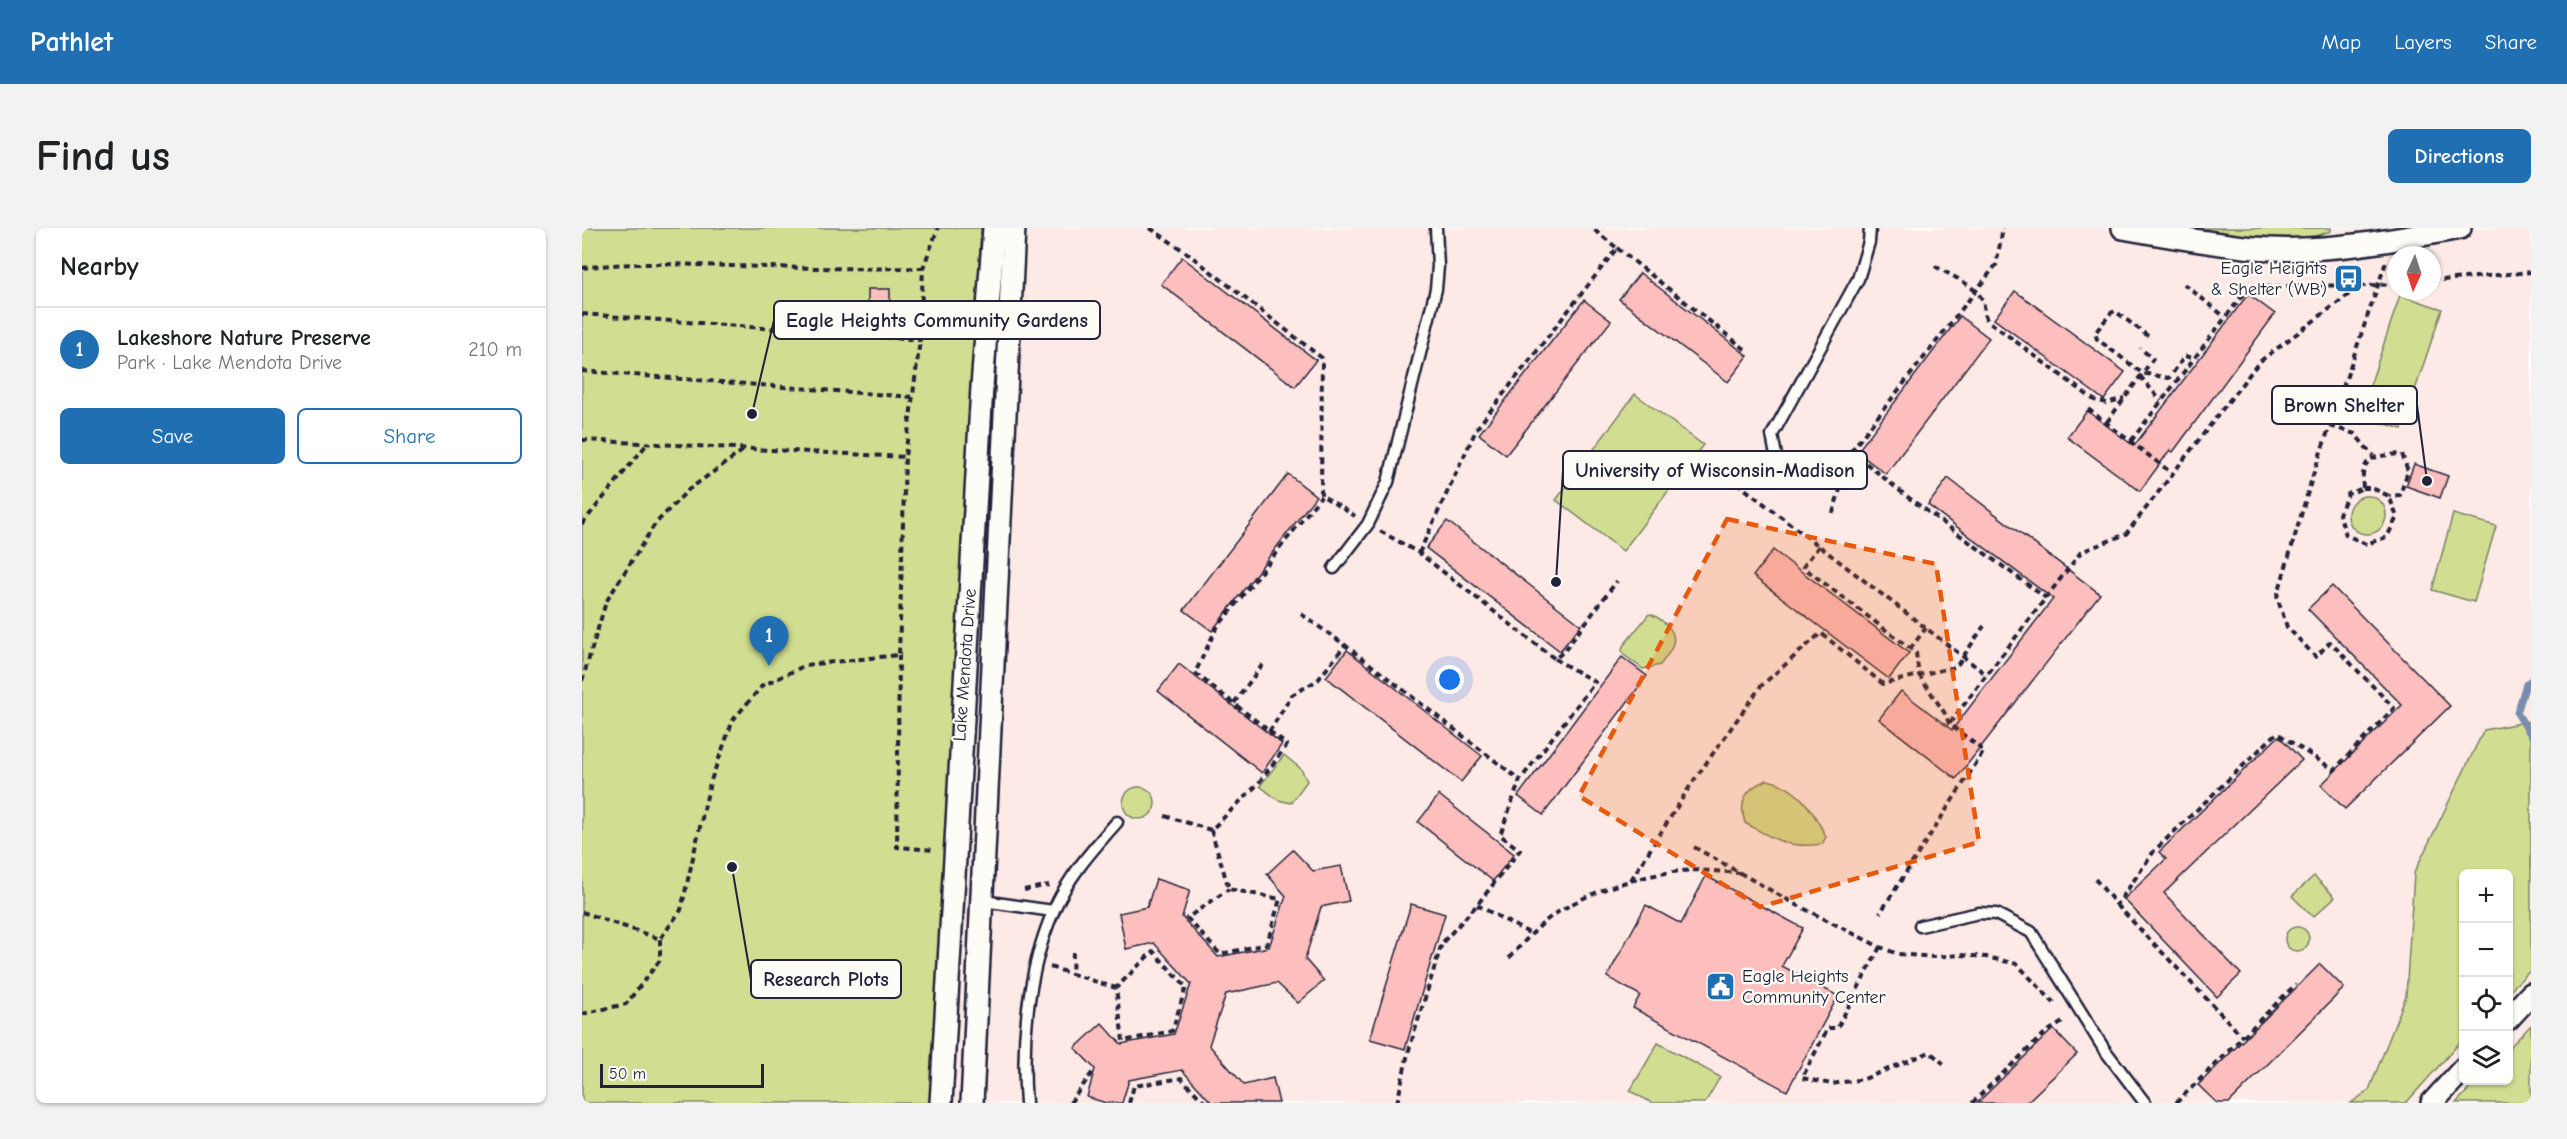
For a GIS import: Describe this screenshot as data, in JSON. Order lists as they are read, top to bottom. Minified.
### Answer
{"streets":{"street":["Lake Mendota Drive"]},"places":{"bus stop":["Eagle Heights & Shelter (WB)"],"other":["Eagle Heights Community Gardens","Brown Shelter","University of Wisconsin-Madison","Research Plots"],"public building":["Eagle Heights Community Center"]},"scale_bar":"50 m","north":"bottom","page":{"header":"Pathlet","nav":["Map","Layers","Share"],"buttons":["Directions",["Save","Share"]],"title":"Find us","heading":"Nearby","list":[{"mark":"1","name":"Lakeshore Nature Preserve","note":"Park · Lake Mendota Drive","value":"210 m"}],"pins":"1","map_buttons":["+","−"],"scale":"50 m"}}
